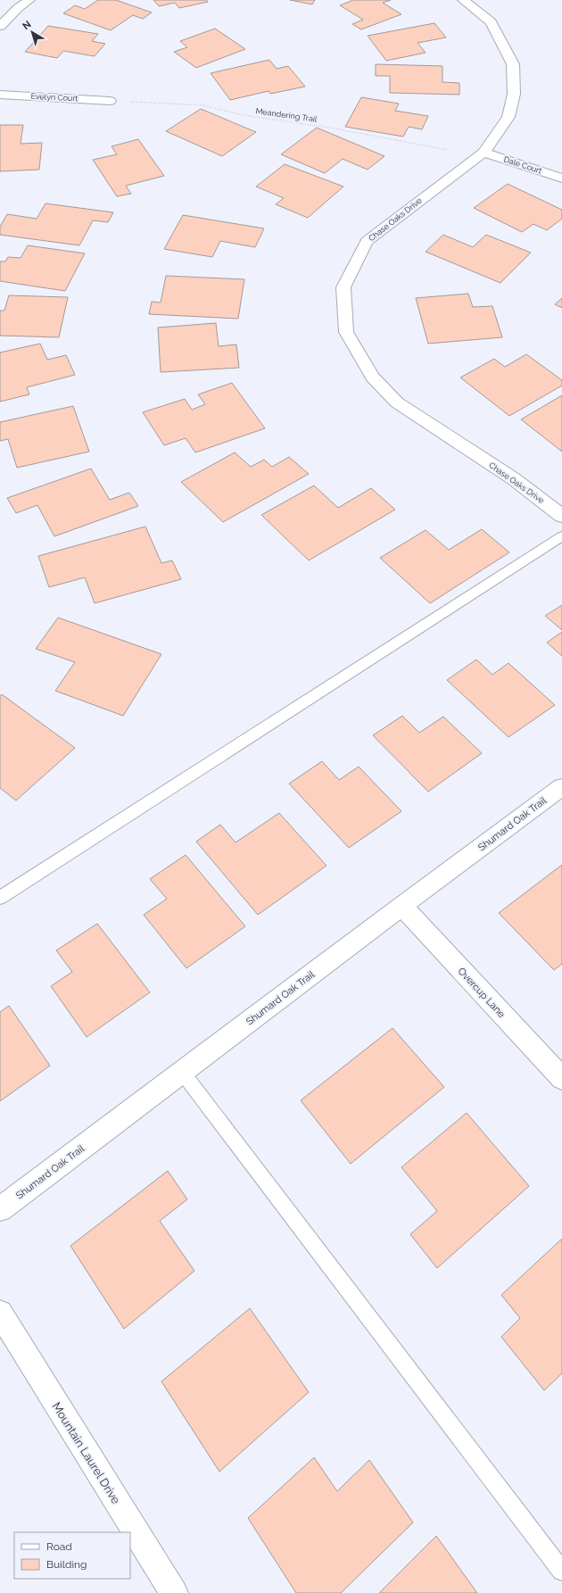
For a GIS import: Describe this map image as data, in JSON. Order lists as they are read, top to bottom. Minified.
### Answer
{"streets":{"street":["Evelyn Court","Dale Court","Chase Oaks Drive","Shumard Oak Trail","Overcup Lane","Mountain Laurel Drive"],"path":["Meandering Trail"]},"crossings":[["Evelyn Court","Meandering Trail"],["Dale Court","Chase Oaks Drive"],["Shumard Oak Trail","Overcup Lane"]],"legend":["Road","Building"],"north":"top left"}
